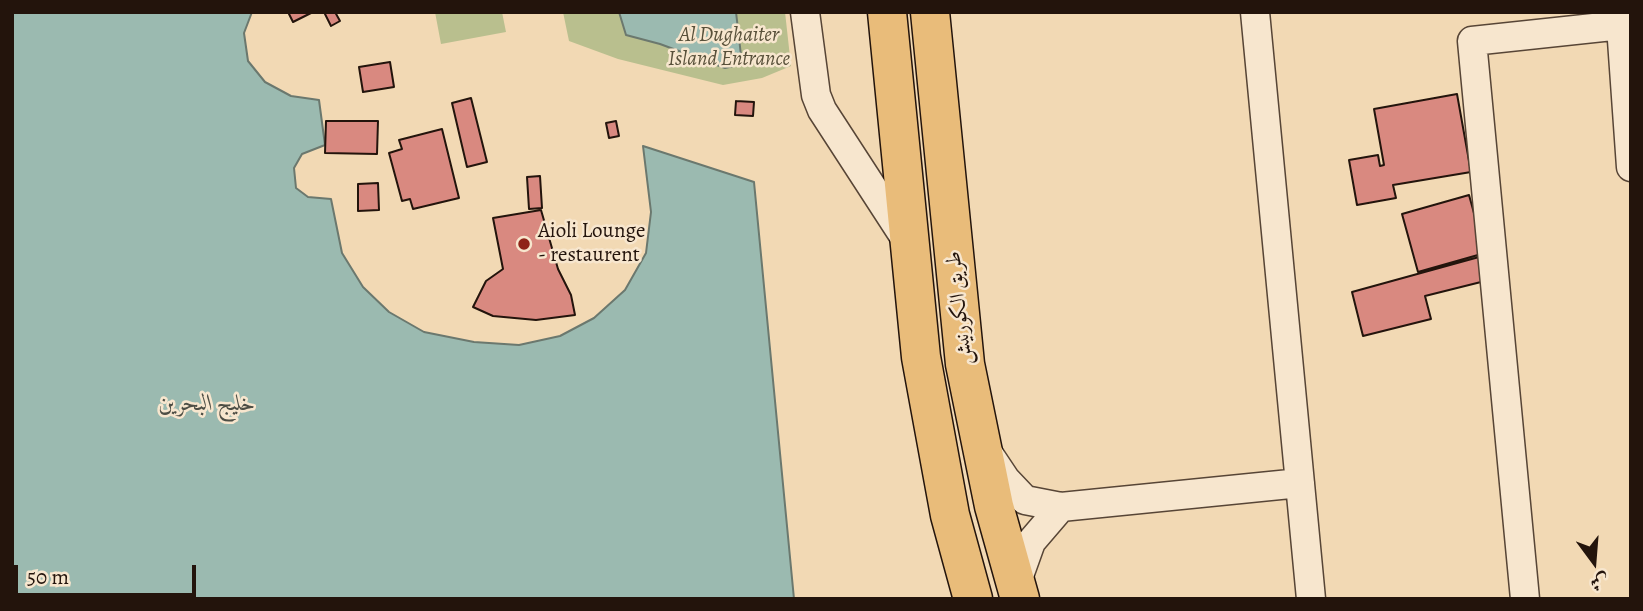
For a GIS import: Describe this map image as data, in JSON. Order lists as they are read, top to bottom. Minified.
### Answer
{"streets":{"main road":["طريق الكورنيش"]},"water":["خليج البحرين"],"parks":["Al Dughaiter Island Entrance"],"places":["Aioli Lounge - restaurent"],"scale_bar":"50 m","north":"bottom"}
